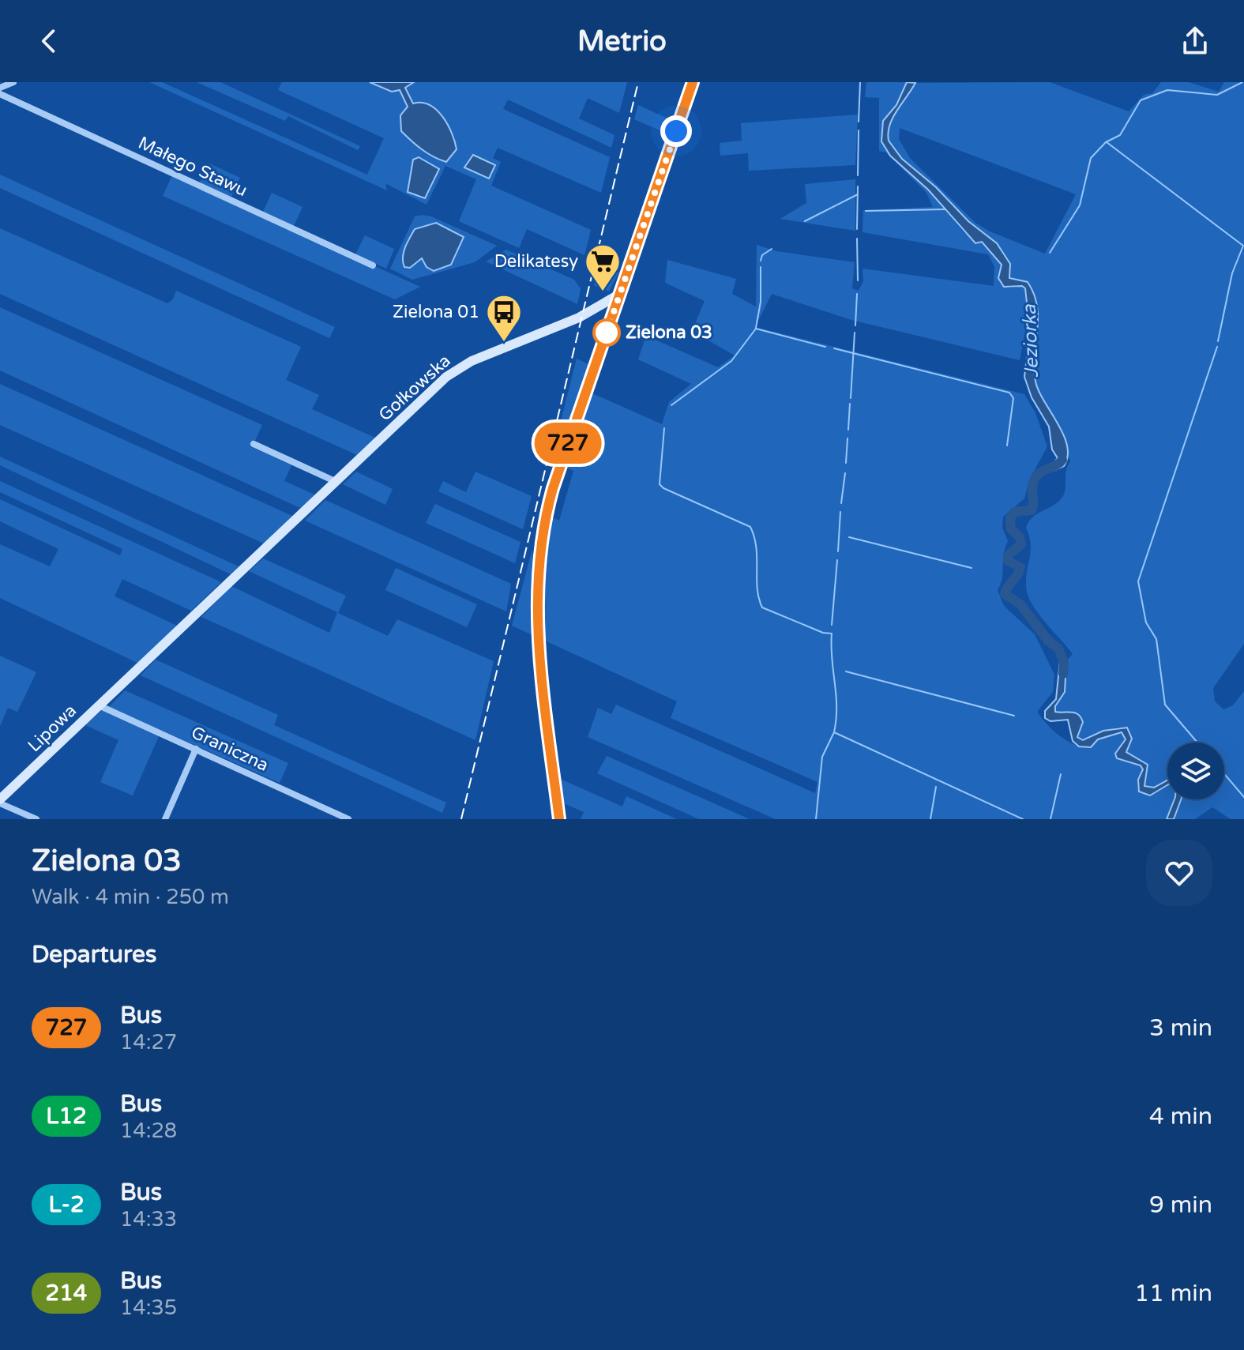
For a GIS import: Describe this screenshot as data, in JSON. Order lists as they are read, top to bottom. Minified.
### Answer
{"streets":{"street":["Małego Stawu","Gołkowska","Lipowa","Graniczna"]},"crossings":[["Gołkowska","Lipowa"],["Gołkowska","Graniczna"],["Lipowa","Graniczna"]],"water":["Jeziorka"],"places":{"supermarket":["Delikatesy"],"other":["Zielona 03"],"bus stop":["Zielona 01"]},"lines":["bus line 727"],"page":{"header":"Metrio","on_map":"727","heading":[["Zielona 03","Walk · 4 min · 250 m"],"Departures"],"list":[{"mark":"727","name":"Bus","note":"14:27","value":"3 min"},{"mark":"L12","name":"Bus","note":"14:28","value":"4 min"},{"mark":"L-2","name":"Bus","note":"14:33","value":"9 min"},{"mark":"214","name":"Bus","note":"14:35","value":"11 min"}]}}
